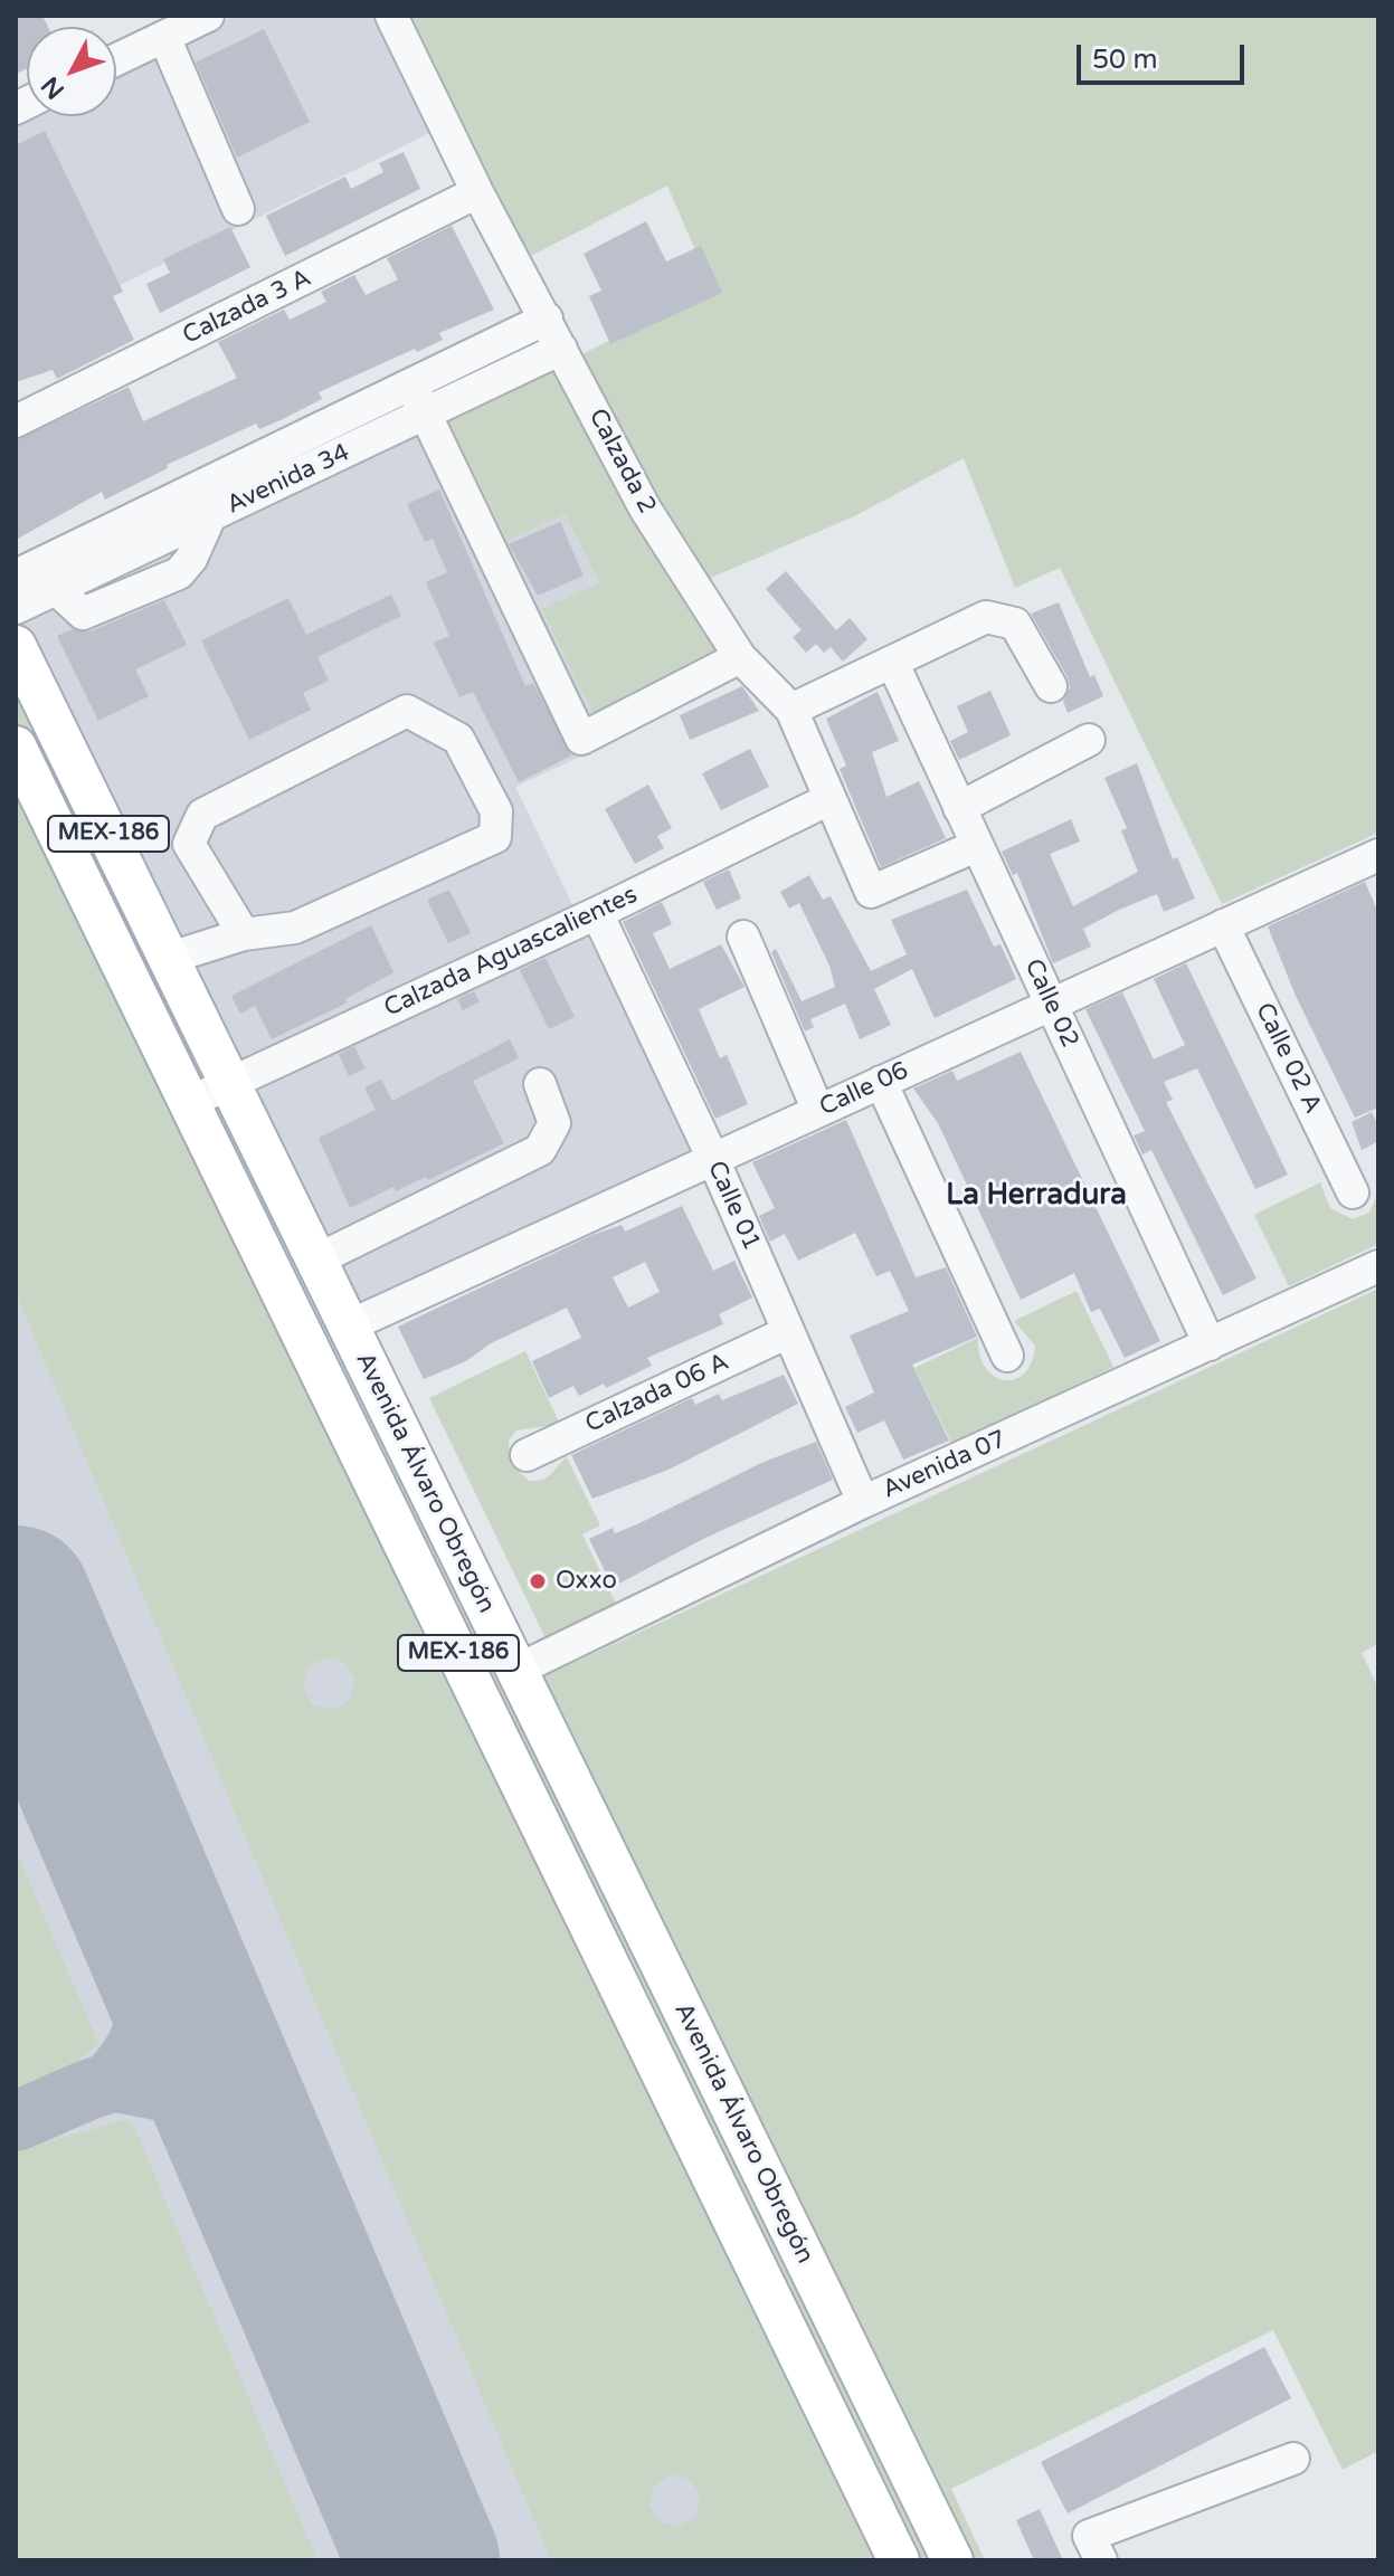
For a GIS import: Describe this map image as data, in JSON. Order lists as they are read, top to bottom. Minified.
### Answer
{"streets":{"main road":["MEX-186","Avenida Álvaro Obregón"],"street":["Calzada 3 A","Calzada 2","Avenida 34","Calzada Aguascalientes","Calle 02","Calle 02 A","Calle 06","Calle 01","Calzada 06 A","Avenida 07"]},"crossings":[["Calzada 3 A","Calzada 2"],["Calzada 2","Avenida 34"],["Calzada 2","Calzada Aguascalientes"],["Calzada 2","Calle 02"],["Calzada Aguascalientes","Calle 01"],["Calzada Aguascalientes","Avenida Álvaro Obregón"],["Calle 02","Calle 06"],["Calle 02","Avenida 07"],["Calle 02 A","Calle 06"],["Calle 06","Calle 01"],["Calle 06","Avenida Álvaro Obregón"],["Calle 01","Calzada 06 A"],["Calle 01","Avenida 07"],["Avenida 07","Avenida Álvaro Obregón"]],"districts":["La Herradura"],"places":["Oxxo"],"scale_bar":"50 m","north":"bottom left"}
